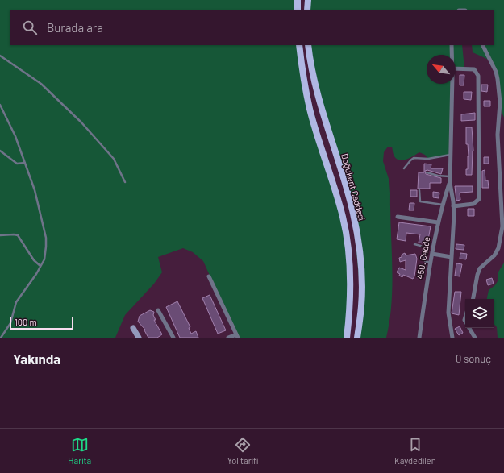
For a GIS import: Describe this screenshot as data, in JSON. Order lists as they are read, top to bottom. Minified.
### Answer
{"streets":{"main road":["Doğukent Caddesi"],"street":["450. Cadde"]},"scale_bar":"100 m","north":"top left","page":{"search":"Burada ara","scale":"100 m","heading":["Yakında","0 sonuç"],"nav":["Harita","Yol tarifi","Kaydedilen"]}}
